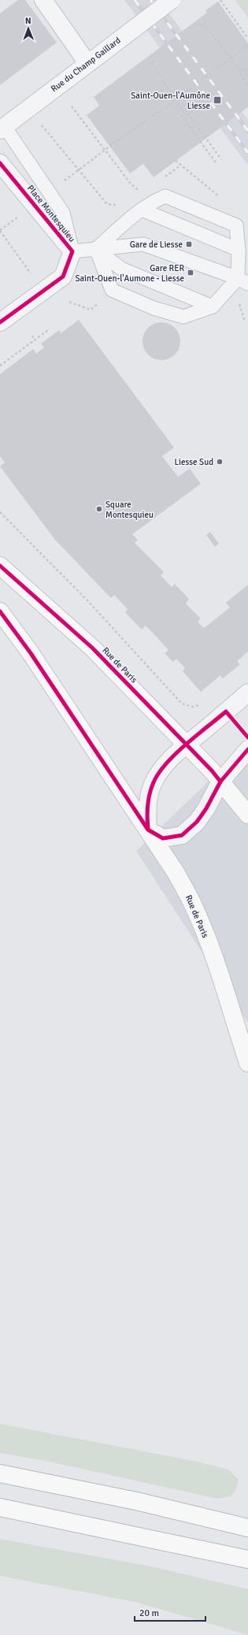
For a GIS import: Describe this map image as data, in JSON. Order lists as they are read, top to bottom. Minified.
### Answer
{"streets":{"main road":["Rue de Paris"],"street":["Rue du Champ Gaillard","Place Montesquieu"]},"crossings":[["Rue du Champ Gaillard","Place Montesquieu"]],"places":{"transit":["Saint-Ouen-l'Aumône Liesse","Gare de Liesse","Gare RER Saint-Ouen-l'Aumone - Liesse"],"other":["Liesse Sud","Square Montesquieu"]},"scale_bar":"20 m","north":"top"}
